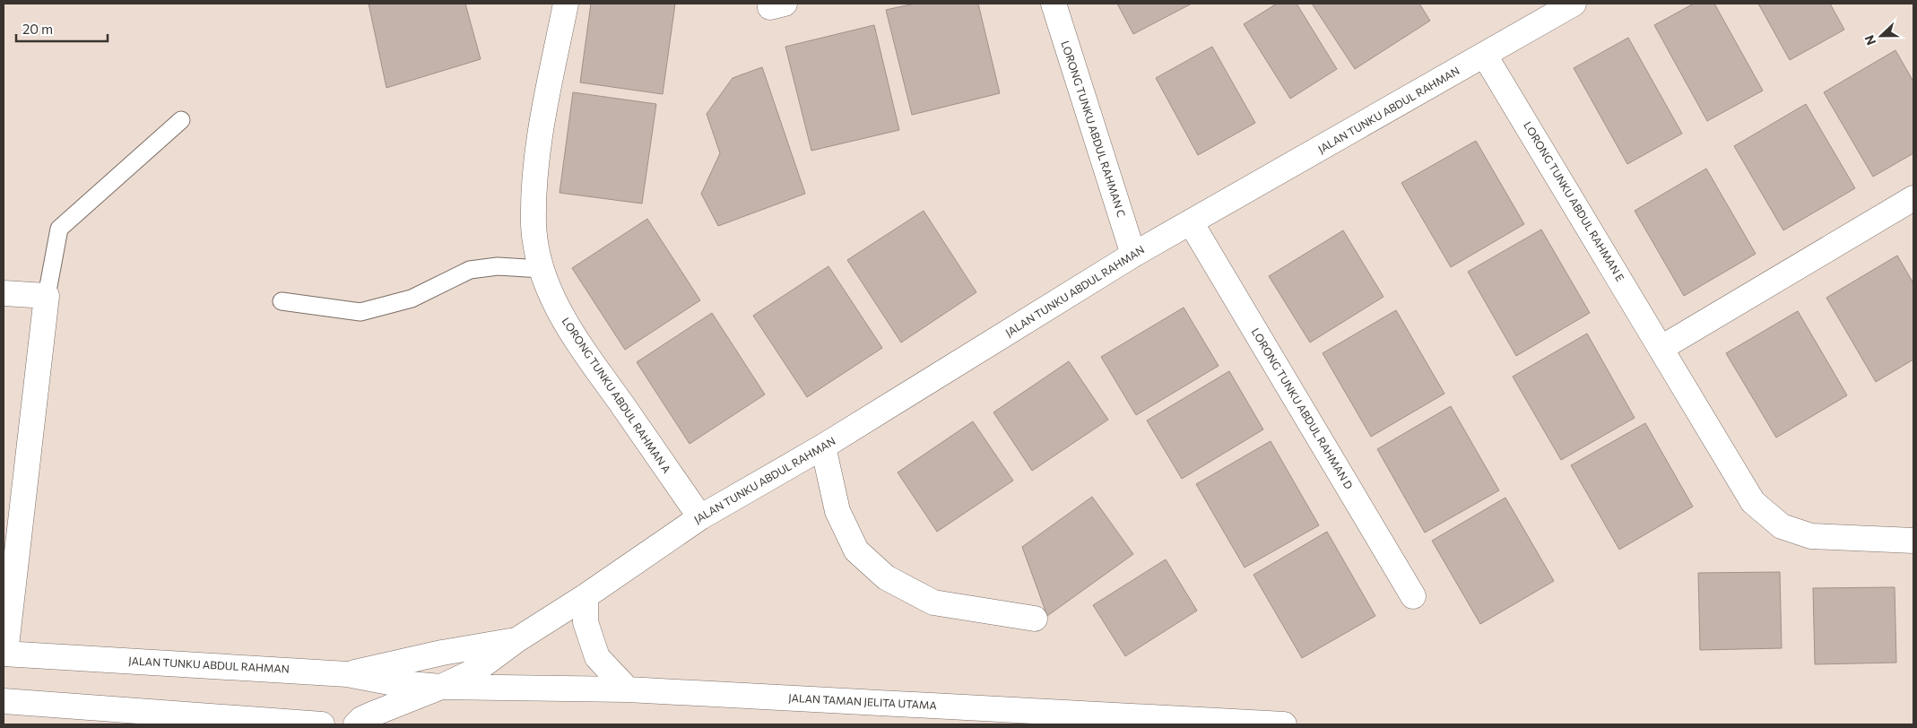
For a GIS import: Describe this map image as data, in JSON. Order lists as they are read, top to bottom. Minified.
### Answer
{"streets":{"street":["JALAN TUNKU ABDUL RAHMAN","LORONG TUNKU ABDUL RAHMAN C","LORONG TUNKU ABDUL RAHMAN E","LORONG TUNKU ABDUL RAHMAN A","LORONG TUNKU ABDUL RAHMAN D","JALAN TAMAN JELITA UTAMA"]},"crossings":[["JALAN TUNKU ABDUL RAHMAN","LORONG TUNKU ABDUL RAHMAN C"],["JALAN TUNKU ABDUL RAHMAN","LORONG TUNKU ABDUL RAHMAN E"],["JALAN TUNKU ABDUL RAHMAN","LORONG TUNKU ABDUL RAHMAN A"],["JALAN TUNKU ABDUL RAHMAN","LORONG TUNKU ABDUL RAHMAN D"],["JALAN TUNKU ABDUL RAHMAN","JALAN TAMAN JELITA UTAMA"]],"scale_bar":"20 m","north":"left"}
